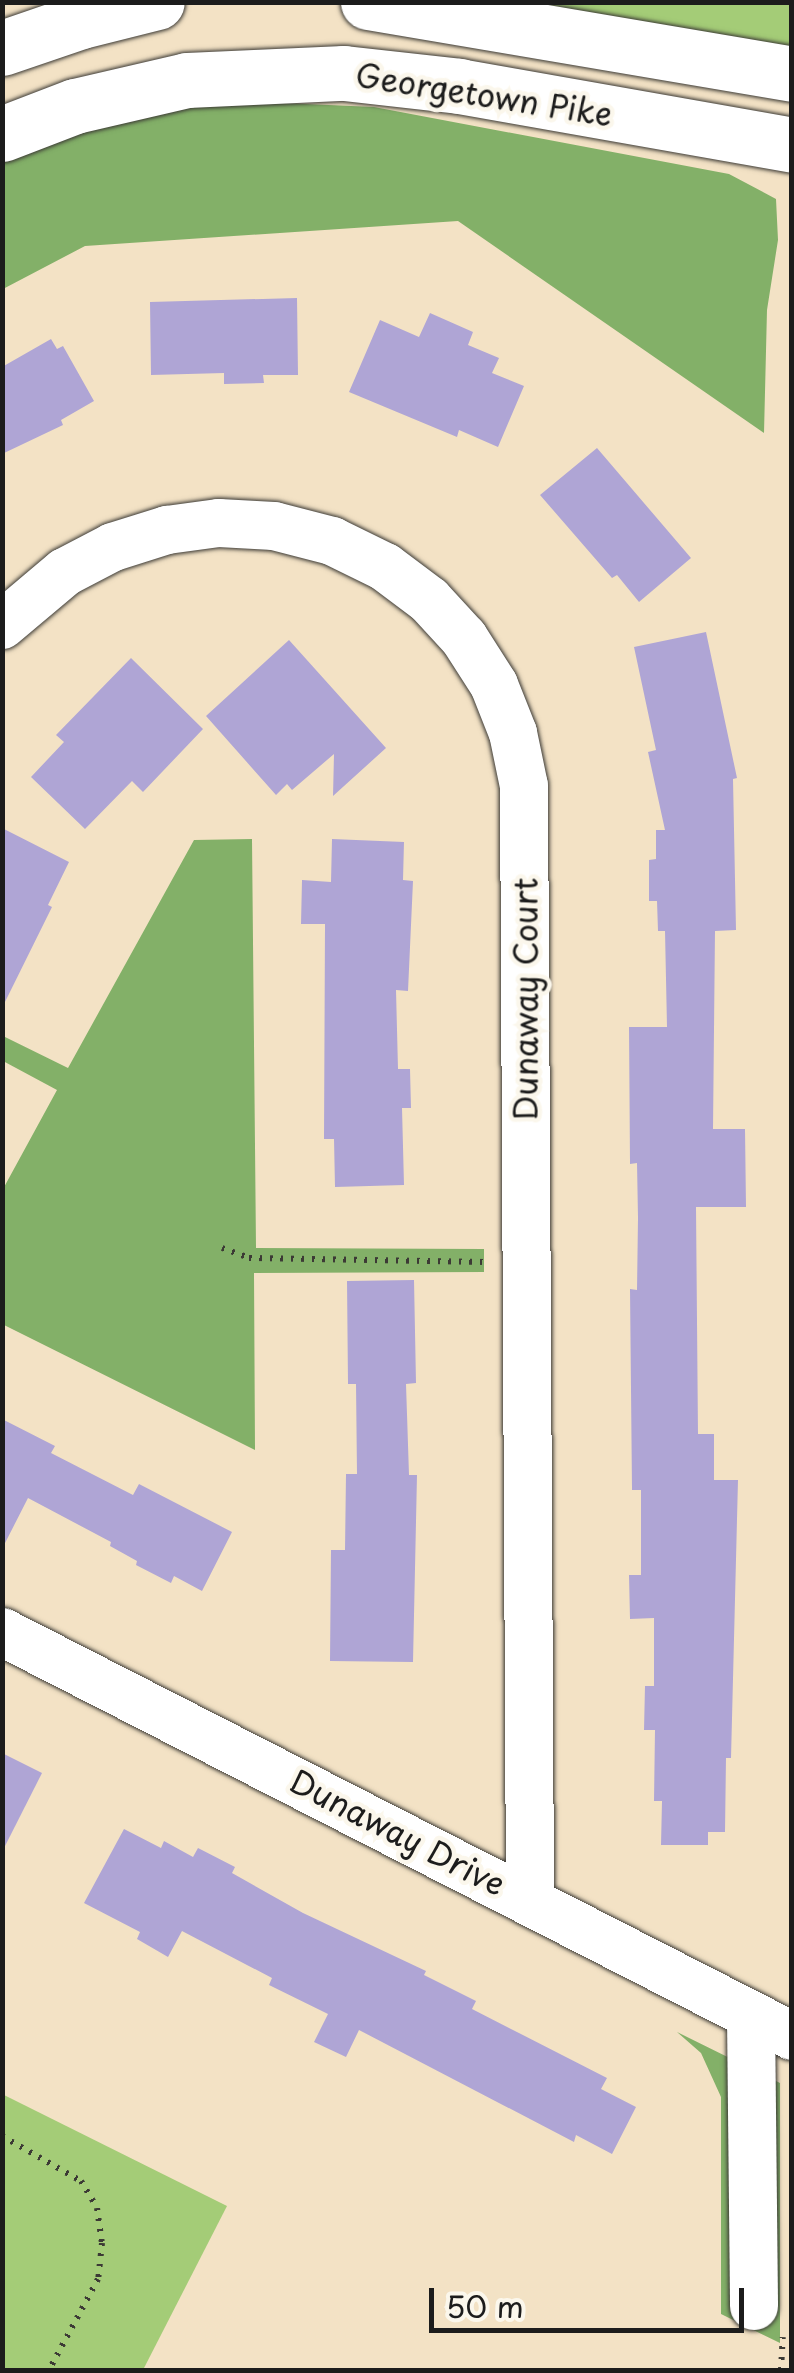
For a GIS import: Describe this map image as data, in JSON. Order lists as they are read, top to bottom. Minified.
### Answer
{"streets":{"main road":["Georgetown Pike"],"street":["Dunaway Court","Dunaway Drive"]},"crossings":[["Dunaway Court","Dunaway Drive"]],"scale_bar":"50 m"}
